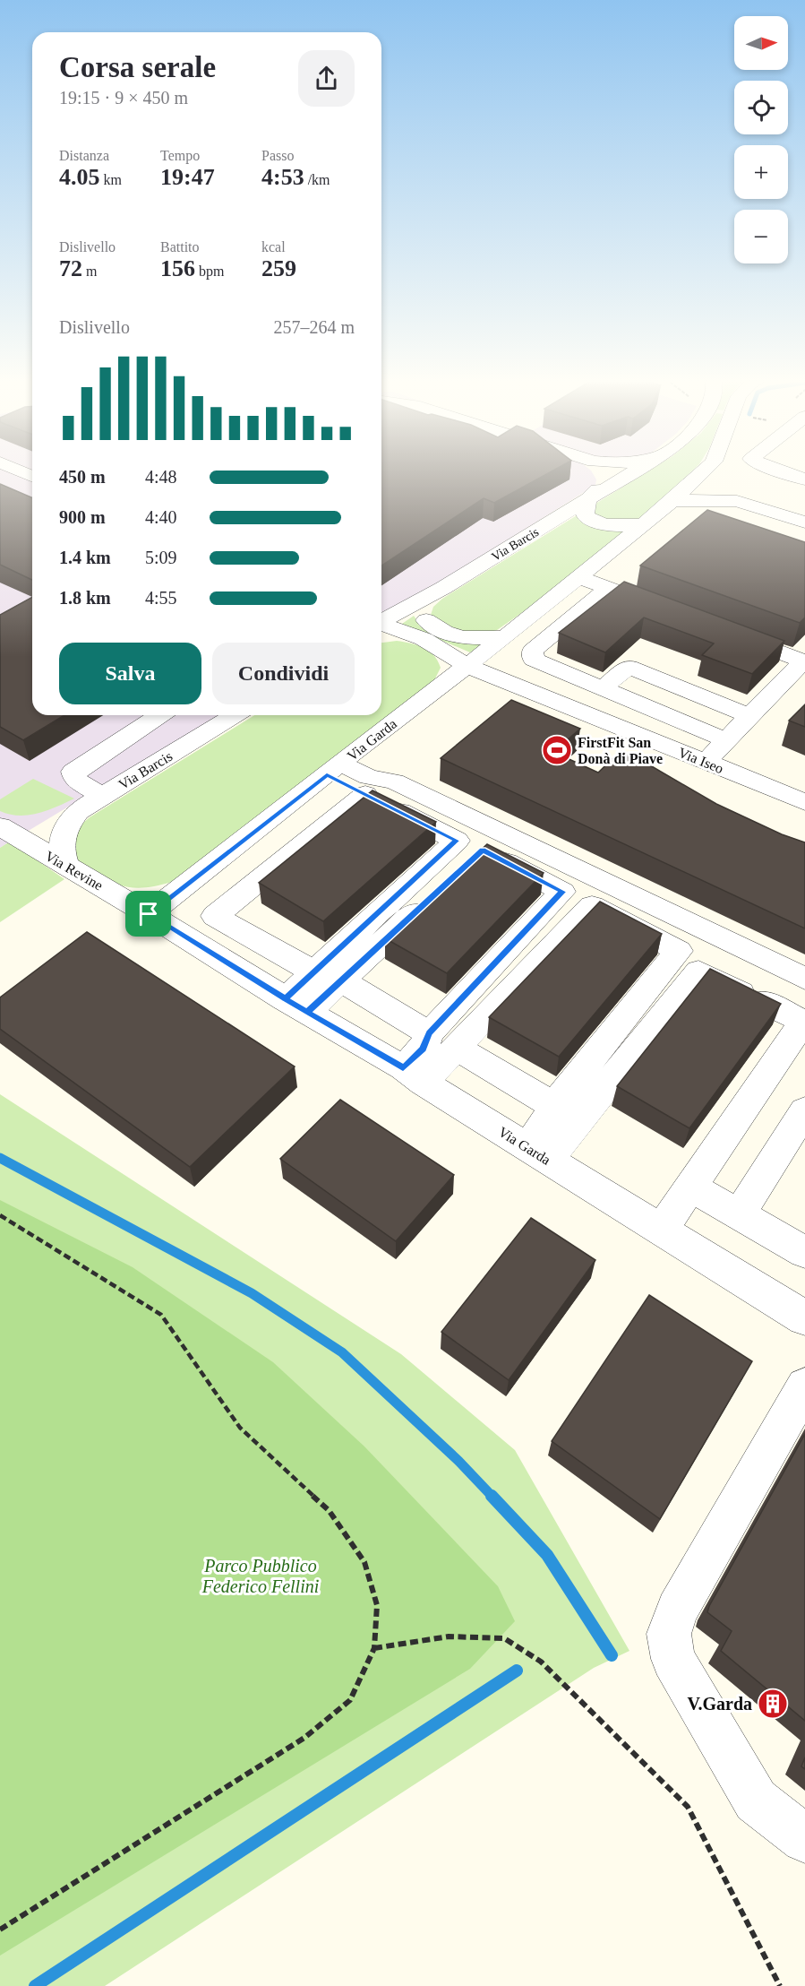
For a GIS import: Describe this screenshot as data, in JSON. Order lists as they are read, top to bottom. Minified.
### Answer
{"streets":{"street":["Via Barcis","Via Garda","Via Iseo","Via Revine"]},"crossings":[["Via Barcis","Via Garda"],["Via Barcis","Via Iseo"],["Via Barcis","Via Revine"],["Via Garda","Via Iseo"],["Via Garda","Via Revine"]],"parks":["Parco Pubblico Federico Fellini"],"places":{"sports":["FirstFit San Donà di Piave"],"building":["V.Garda"]},"north":"right","page":{"map_buttons":["+","−"],"heading":["Corsa serale","19:15 · 9 × 450 m"],"stats":[["Distanza","4.05 km"],["Tempo","19:47"],["Passo","4:53 /km"],["Dislivello","72 m"],["Battito","156 bpm"],["kcal","259"]],"chart":["Dislivello","257–264 m"],"list":[{"name":"450 m","note":"4:48"},{"name":"900 m","note":"4:40"},{"name":"1.4 km","note":"5:09"},{"name":"1.8 km","note":"4:55"}],"buttons":["Salva","Condividi"]}}
